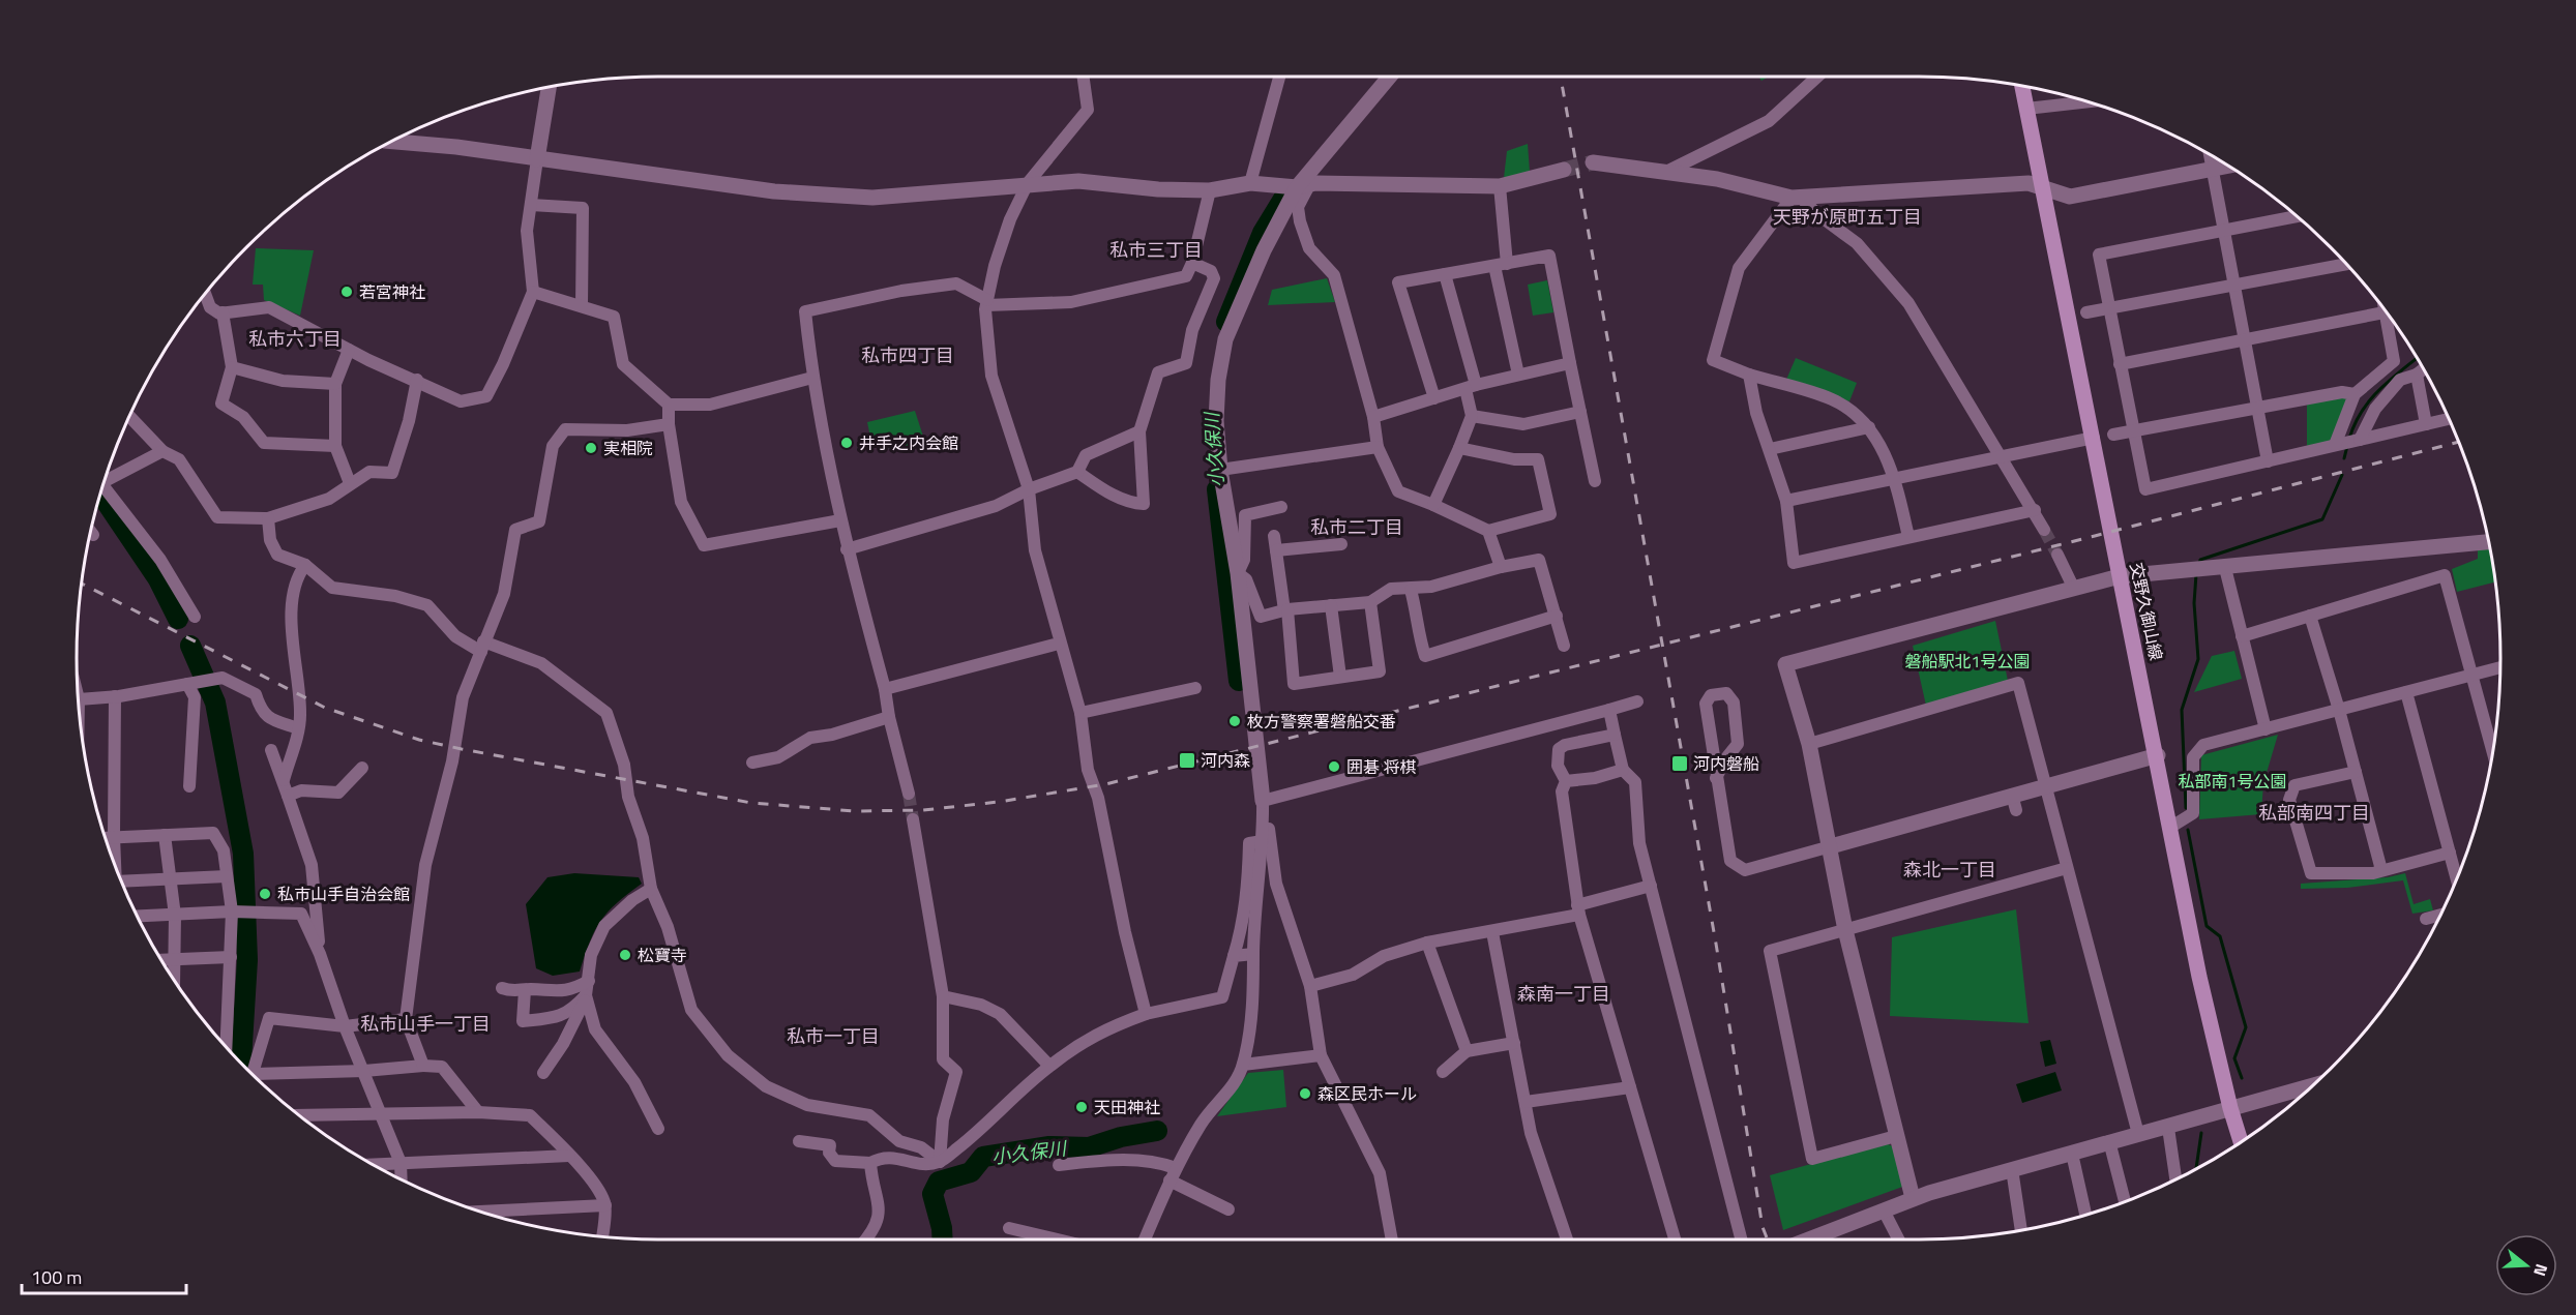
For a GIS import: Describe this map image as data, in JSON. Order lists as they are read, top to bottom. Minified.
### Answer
{"streets":{"main road":["交野久御山線"]},"districts":["天野が原町五丁目","私市三丁目","私市六丁目","私市四丁目","私市二丁目","私部南四丁目","森北一丁目","森南一丁目","私市山手一丁目","私市一丁目"],"water":["小久保川"],"parks":["磐船駅北1号公園","私部南1号公園"],"places":{"other":["若宮神社","井手之内会館","実相院","枚方警察署磐船交番","囲碁 将棋","私市山手自治会館","松寶寺","森区民ホール","天田神社"],"transit":["河内森","河内磐船"]},"scale_bar":"100 m","north":"right"}
